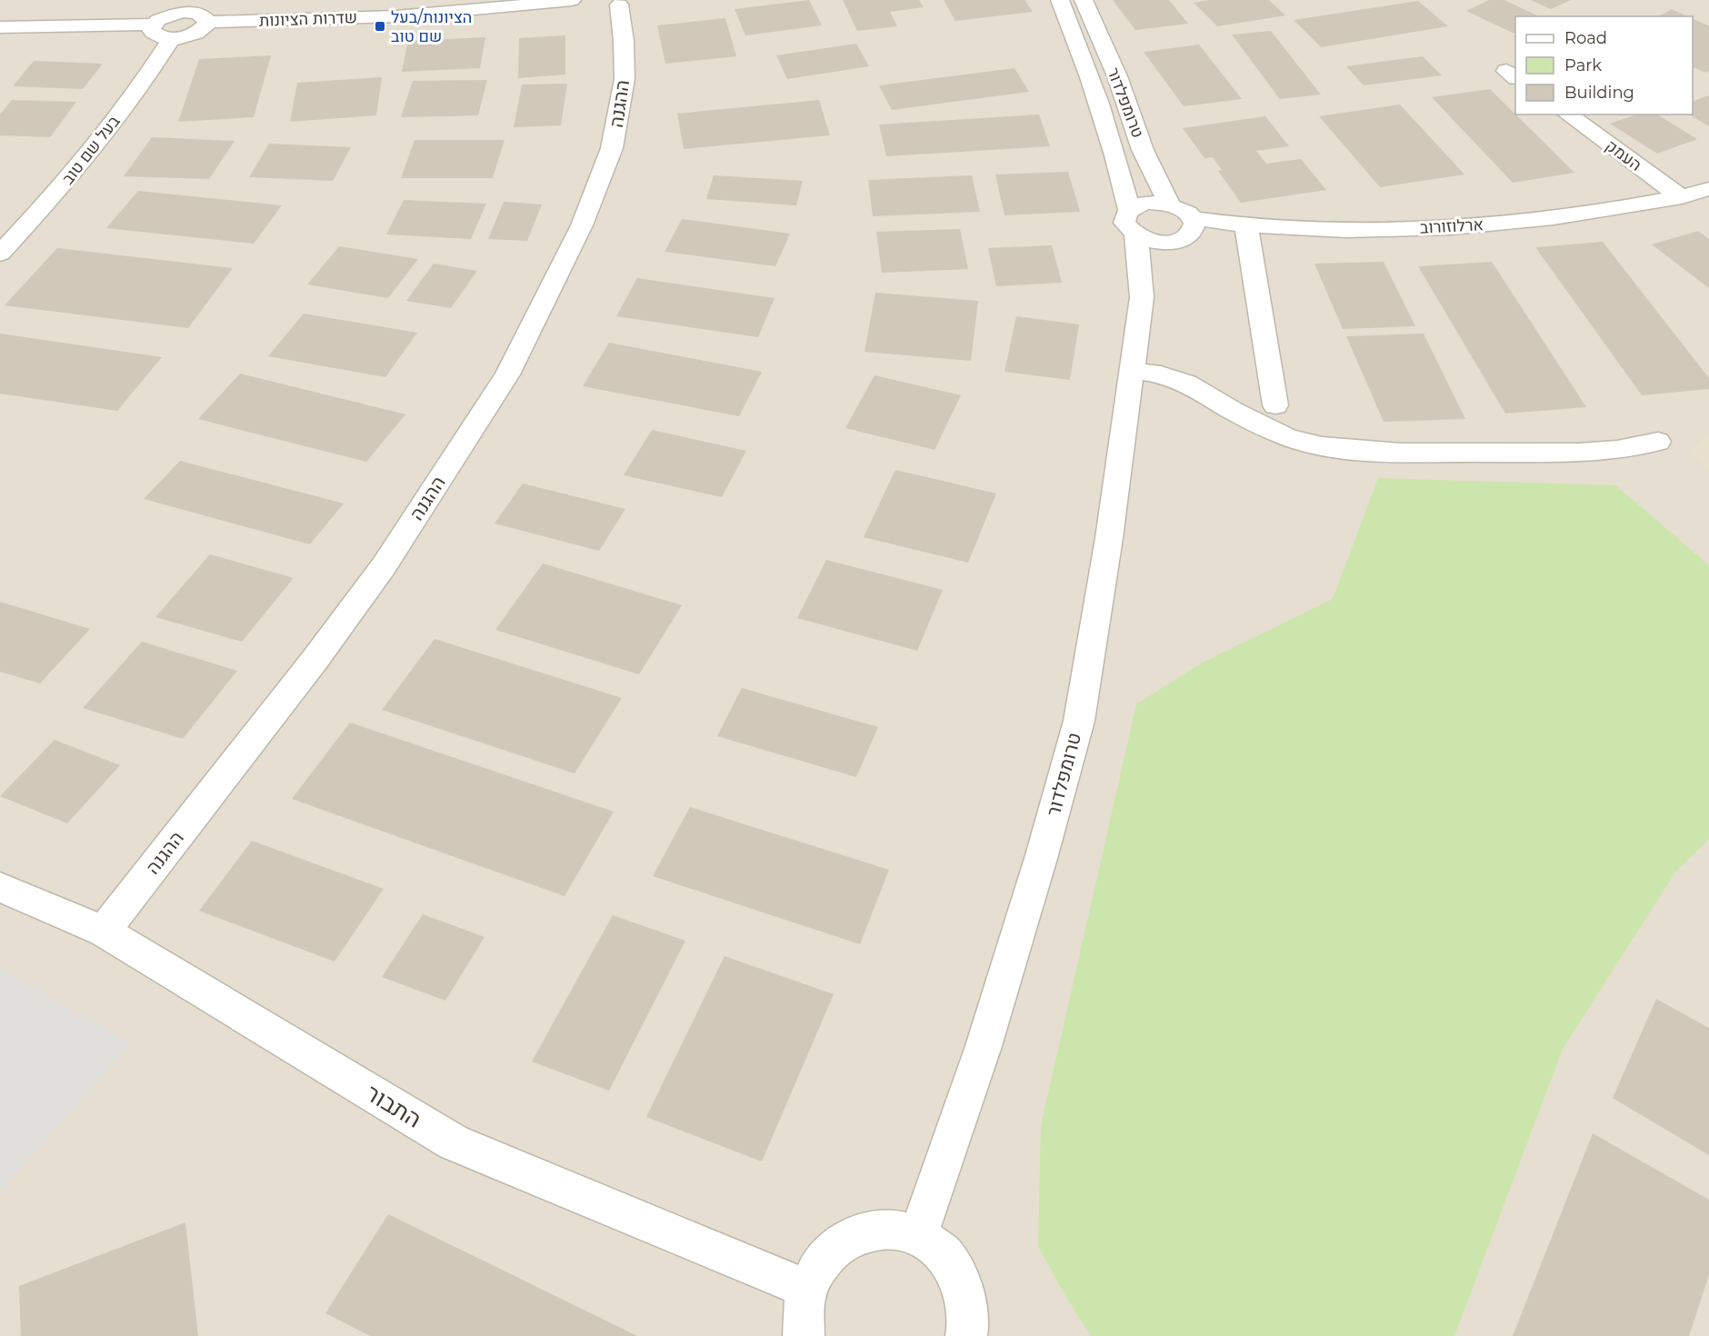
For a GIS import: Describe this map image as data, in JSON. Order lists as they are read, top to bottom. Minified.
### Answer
{"streets":{"street":["שדרות הציונות","טרומפלדור","ההגנה","בעל שם טוב","העמק","ארלוזורוב","התבור"]},"crossings":[["טרומפלדור","ארלוזורוב"],["ההגנה","התבור"],["העמק","ארלוזורוב"]],"places":{"transit":["הציונות/בעל שם טוב"]},"legend":["Road","Park","Building"]}
